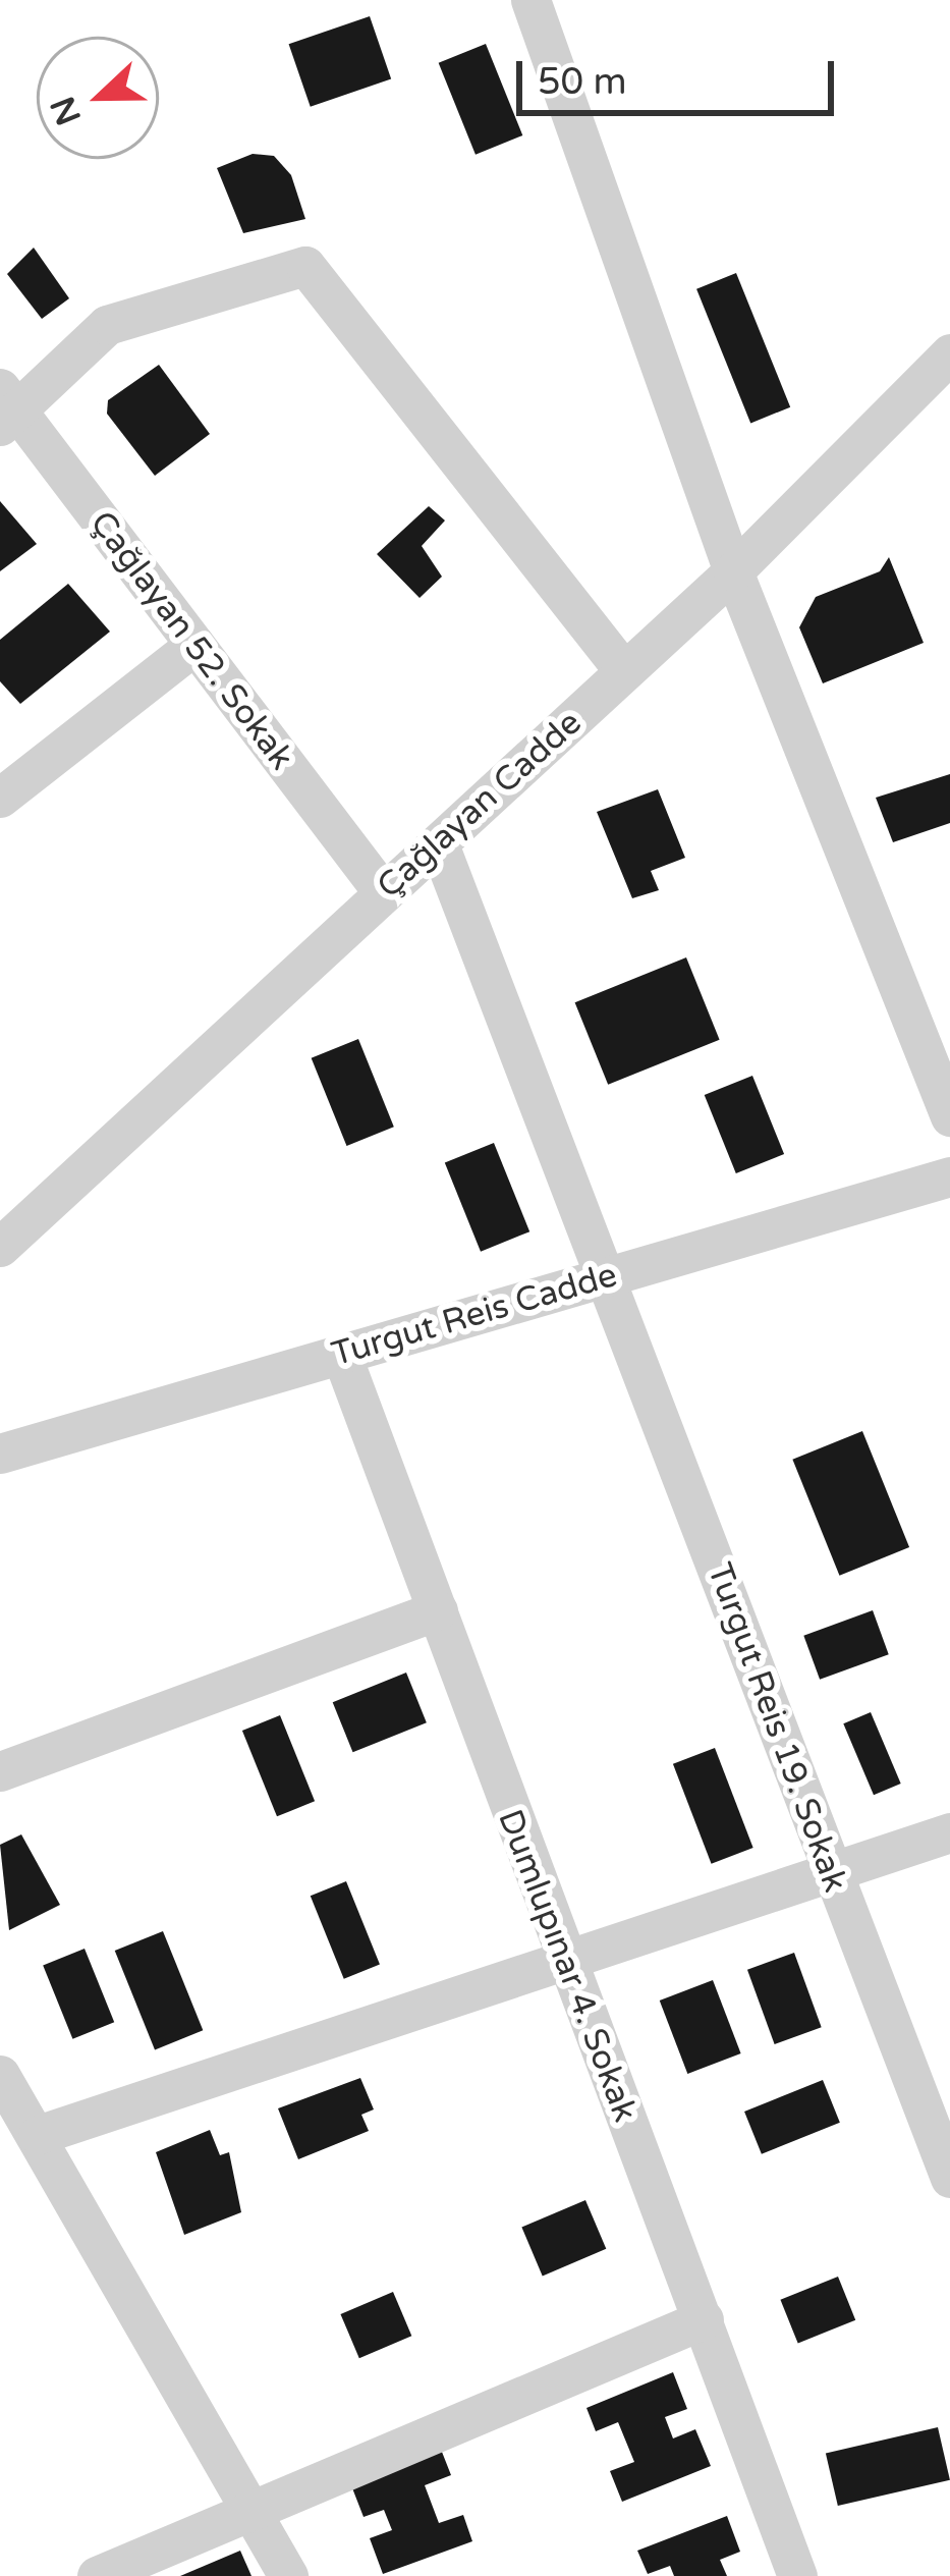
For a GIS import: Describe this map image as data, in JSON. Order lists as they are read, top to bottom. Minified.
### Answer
{"streets":{"street":["Çağlayan 52. Sokak","Çağlayan Cadde","Turgut Reis Cadde","Turgut Reis 19. Sokak","Dumlupınar 4. Sokak"]},"crossings":[["Çağlayan 52. Sokak","Çağlayan Cadde"],["Çağlayan Cadde","Turgut Reis 19. Sokak"],["Turgut Reis Cadde","Turgut Reis 19. Sokak"],["Turgut Reis Cadde","Dumlupınar 4. Sokak"]],"scale_bar":"50 m","north":"left"}
